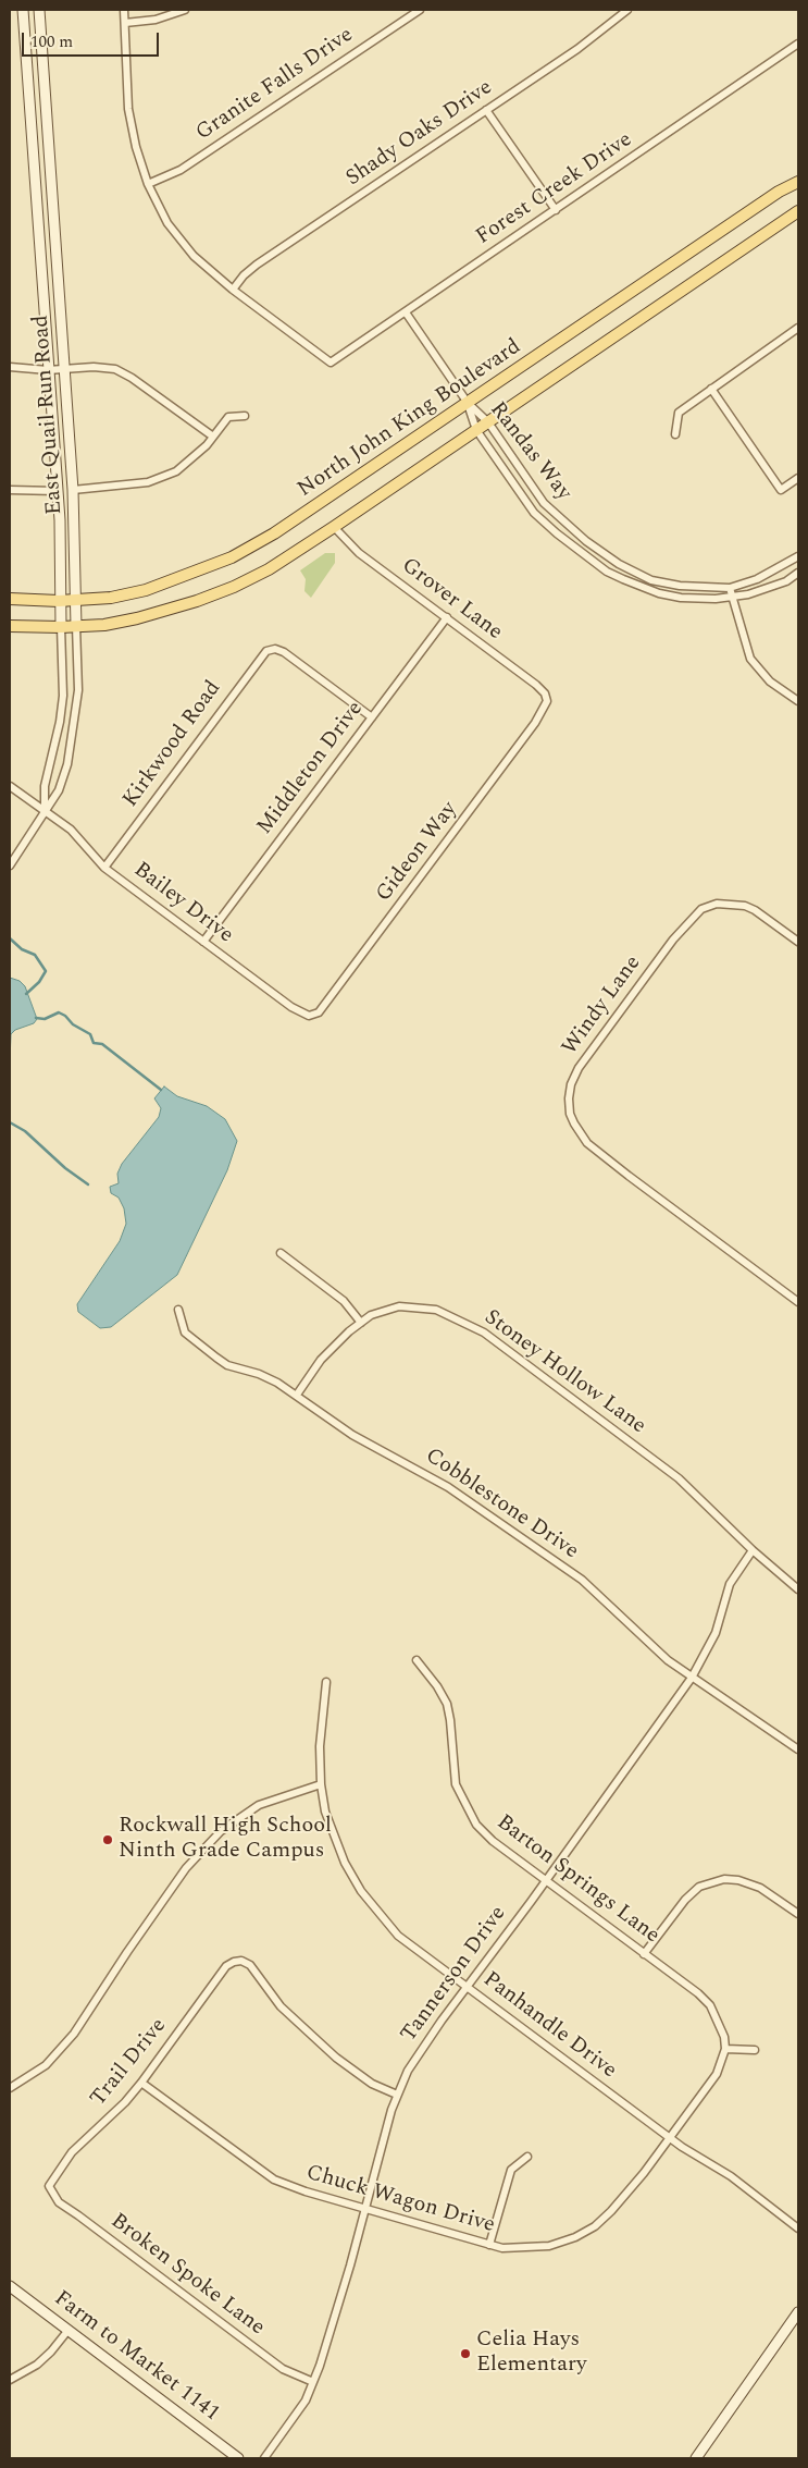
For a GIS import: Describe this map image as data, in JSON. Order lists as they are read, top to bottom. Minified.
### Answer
{"streets":{"main road":["North John King Boulevard"],"street":["Granite Falls Drive","Shady Oaks Drive","Forest Creek Drive","East Quail Run Road","Randas Way","Grover Lane","Kirkwood Road","Middleton Drive","Gideon Way","Bailey Drive","Windy Lane","Stoney Hollow Lane","Cobblestone Drive","Barton Springs Lane","Tannerson Drive","Panhandle Drive","Trail Drive","Chuck Wagon Drive","Broken Spoke Lane","Farm to Market 1141"]},"crossings":[["Shady Oaks Drive","Forest Creek Drive"],["Forest Creek Drive","Randas Way"],["East Quail Run Road","North John King Boulevard"],["East Quail Run Road","Bailey Drive"],["North John King Boulevard","Randas Way"],["Grover Lane","Middleton Drive"],["Grover Lane","Gideon Way"],["Kirkwood Road","Middleton Drive"],["Kirkwood Road","Bailey Drive"],["Middleton Drive","Bailey Drive"],["Gideon Way","Bailey Drive"],["Stoney Hollow Lane","Cobblestone Drive"],["Stoney Hollow Lane","Tannerson Drive"],["Cobblestone Drive","Tannerson Drive"],["Barton Springs Lane","Tannerson Drive"],["Tannerson Drive","Panhandle Drive"],["Tannerson Drive","Trail Drive"],["Tannerson Drive","Chuck Wagon Drive"],["Tannerson Drive","Broken Spoke Lane"],["Panhandle Drive","Chuck Wagon Drive"],["Trail Drive","Chuck Wagon Drive"],["Trail Drive","Broken Spoke Lane"]],"places":["Rockwall High School Ninth Grade Campus","Celia Hays Elementary"],"scale_bar":"100 m"}
